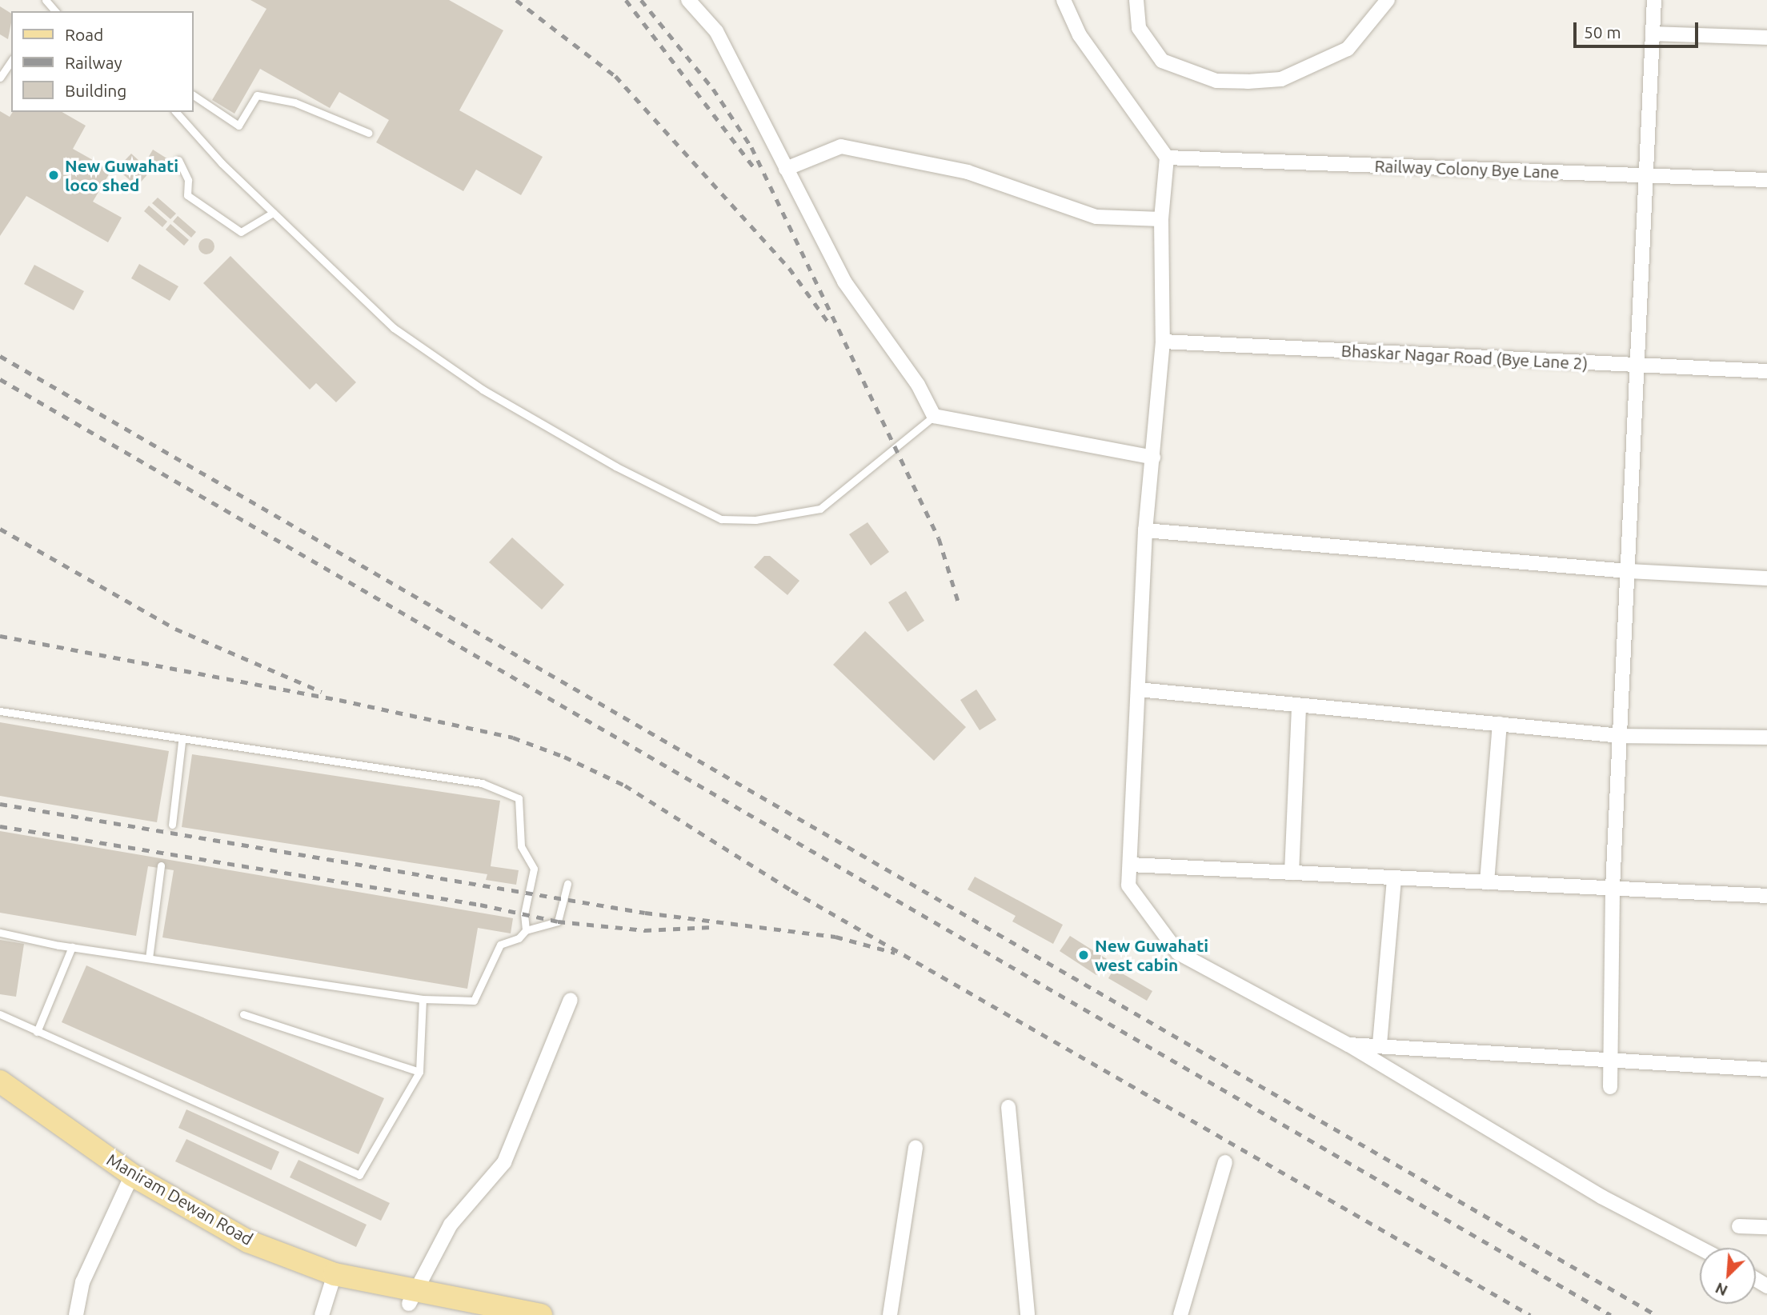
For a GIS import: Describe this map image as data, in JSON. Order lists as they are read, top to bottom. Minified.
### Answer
{"streets":{"main road":["Maniram Dewan Road"],"street":["Railway Colony Bye Lane","Bhaskar Nagar Road (Bye Lane 2)"]},"places":["New Guwahati loco shed","New Guwahati west cabin"],"legend":["Road","Railway","Building"],"scale_bar":"50 m","north":"bottom left"}
